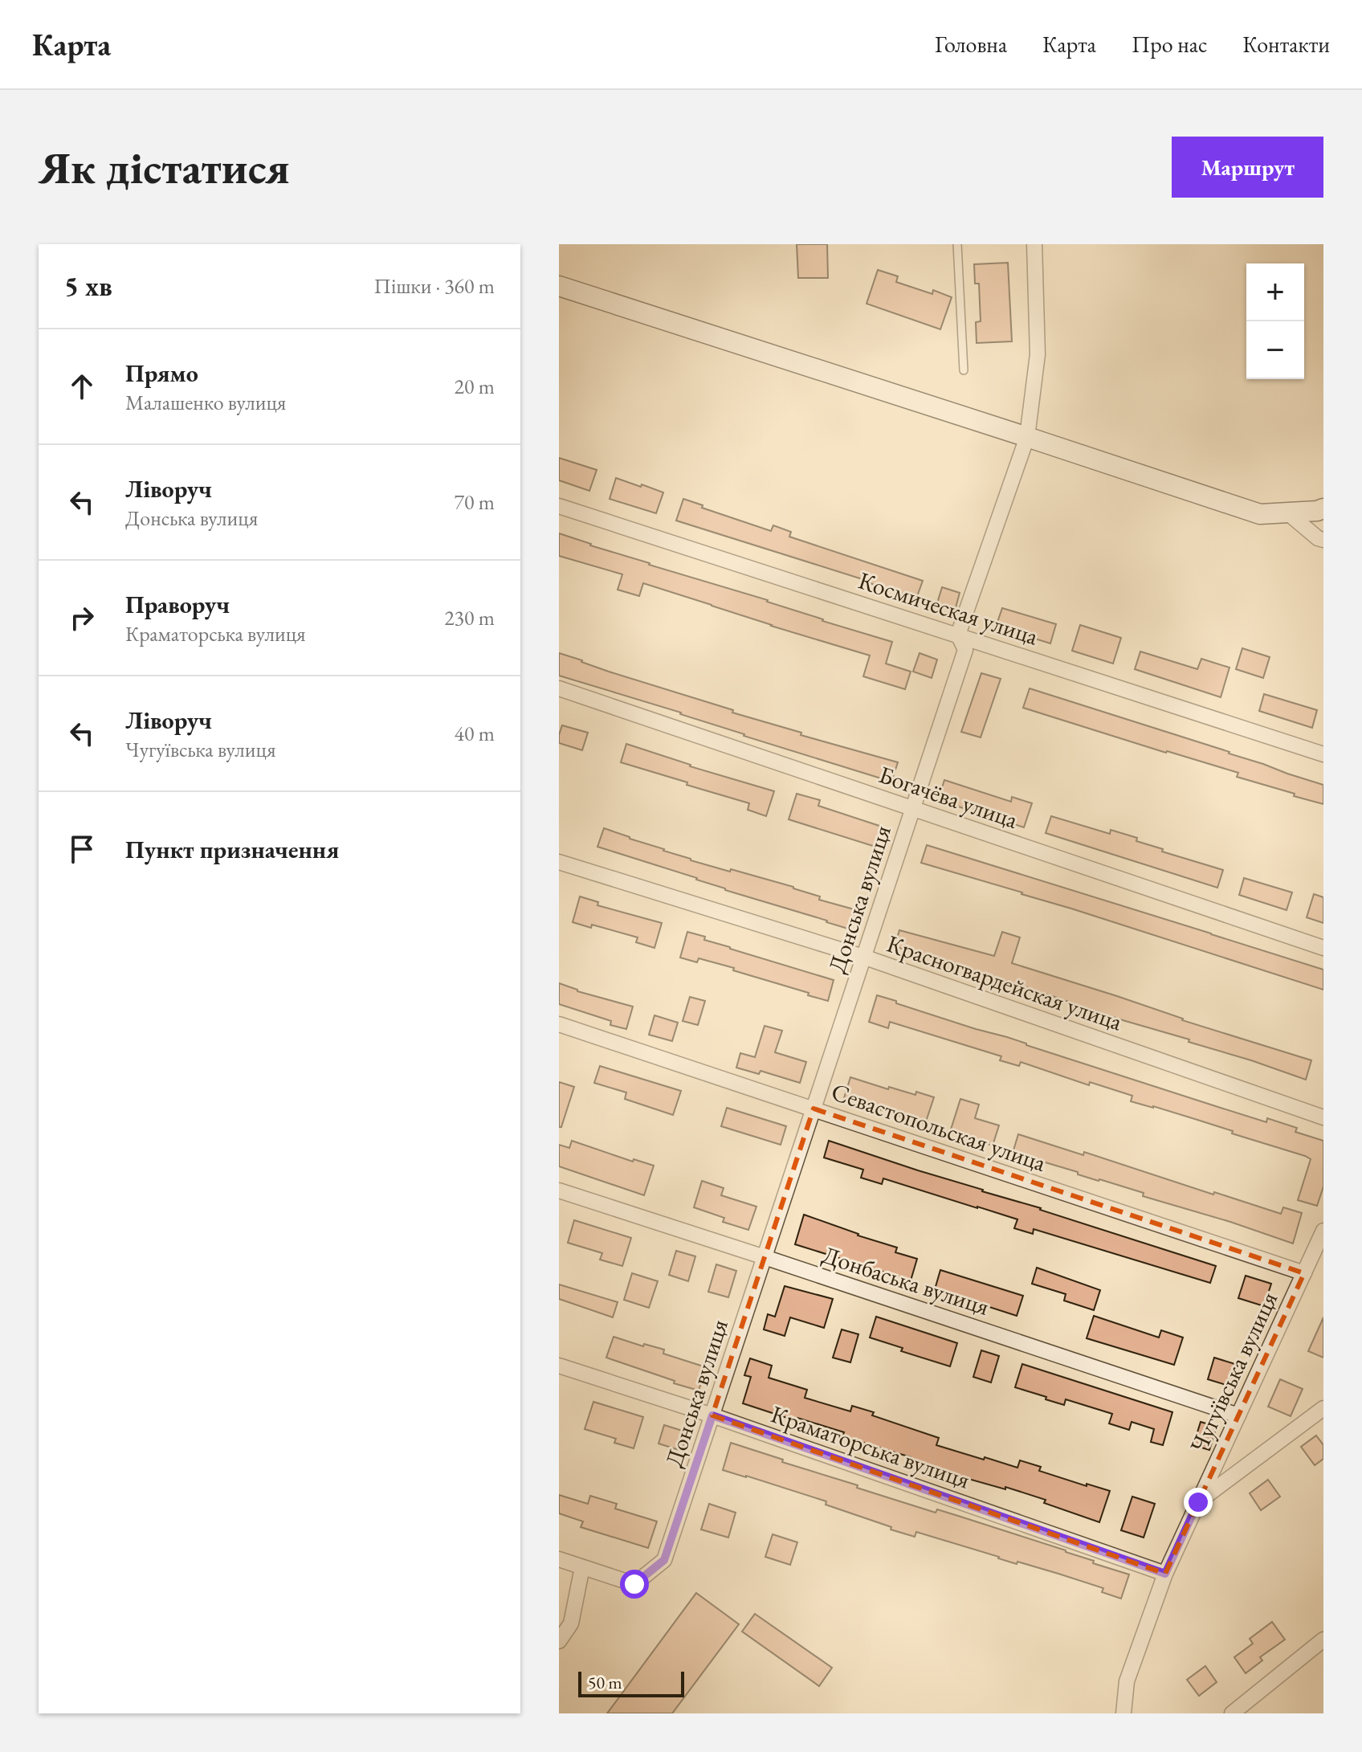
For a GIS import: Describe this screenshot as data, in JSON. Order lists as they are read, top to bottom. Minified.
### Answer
{"streets":{"street":["Космическая улица","Богачёва улица","Донська вулиця","Красногвардейская улица","Севастопольская улица","Донбаська вулиця","Чугуївська вулиця","Краматорська вулиця"]},"crossings":[["Космическая улица","Донська вулиця"],["Богачёва улица","Донська вулиця"],["Донська вулиця","Красногвардейская улица"],["Донська вулиця","Севастопольская улица"],["Донська вулиця","Донбаська вулиця"],["Донська вулиця","Краматорська вулиця"],["Севастопольская улица","Чугуївська вулиця"],["Донбаська вулиця","Чугуївська вулиця"],["Чугуївська вулиця","Краматорська вулиця"]],"scale_bar":"50 m","page":{"header":"Карта","nav":["Головна","Карта","Про нас","Контакти"],"buttons":"Маршрут","title":"Як дістатися","heading":["5 хв","Пішки · 360 m"],"map_buttons":["+","−"],"list":[["Прямо","Малашенко вулиця","20 m"],["Ліворуч","Донська вулиця","70 m"],["Праворуч","Краматорська вулиця","230 m"],["Ліворуч","Чугуївська вулиця","40 m"],"Пункт призначення"],"scale":"50 m"}}
